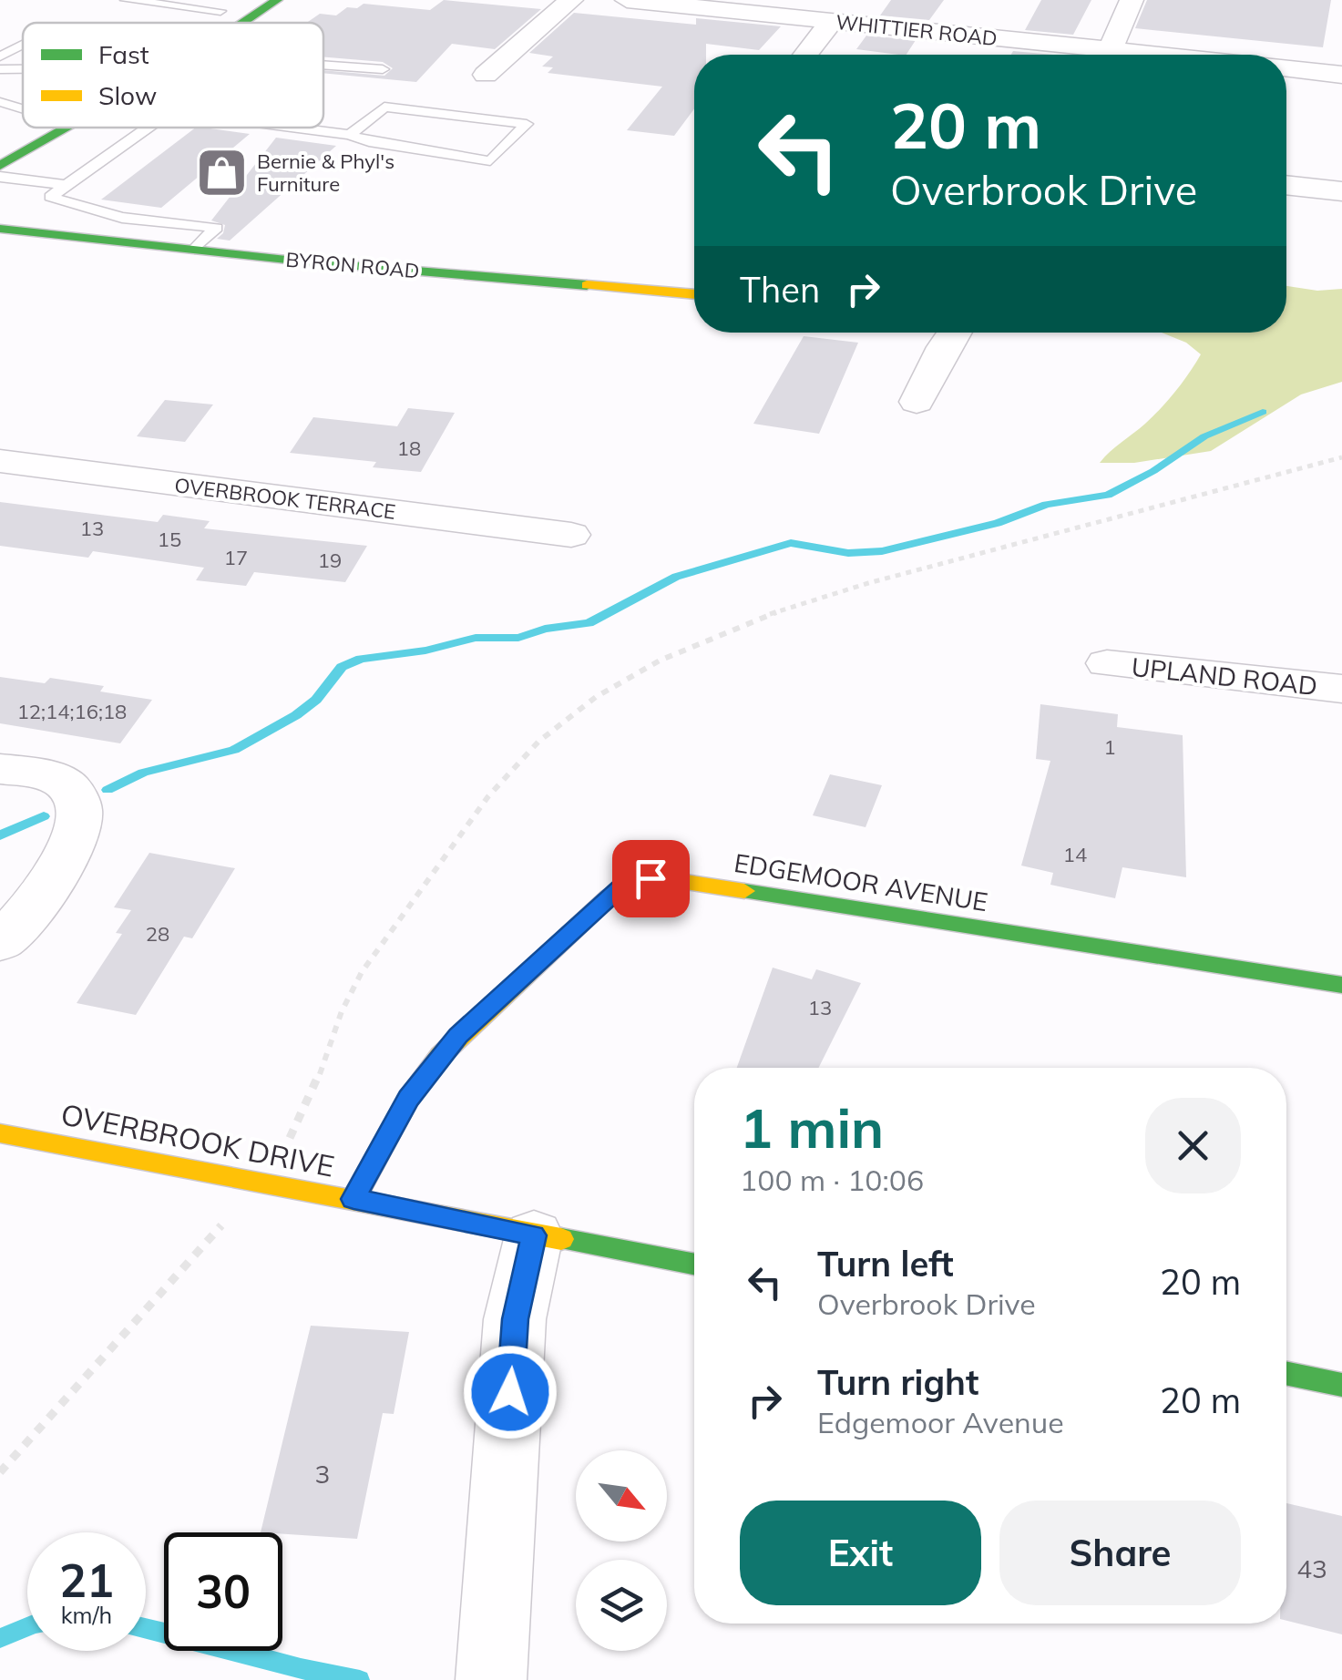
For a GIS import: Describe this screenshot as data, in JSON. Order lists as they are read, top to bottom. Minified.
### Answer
{"streets":{"main road":["BYRON ROAD","EDGEMOOR AVENUE","OVERBROOK DRIVE"],"street":["WHITTIER ROAD","OVERBROOK TERRACE","UPLAND ROAD"]},"crossings":[["EDGEMOOR AVENUE","OVERBROOK DRIVE"]],"places":{"shop":["Bernie & Phyl's Furniture"]},"house_numbers":["18","13","15","17","19","12;14;16;18","1","14","28","13","3","43"],"legend":["Fast","Slow"],"north":"bottom right","page":{"turn":["20 m","Overbrook Drive"],"then":"Then","heading":["1 min","100 m · 10:06"],"list":[{"name":"Turn left","note":"Overbrook Drive","value":"20 m"},{"name":"Turn right","note":"Edgemoor Avenue","value":"20 m"}],"buttons":["Exit","Share"],"speed":"21 km/h","limit":"30"}}
